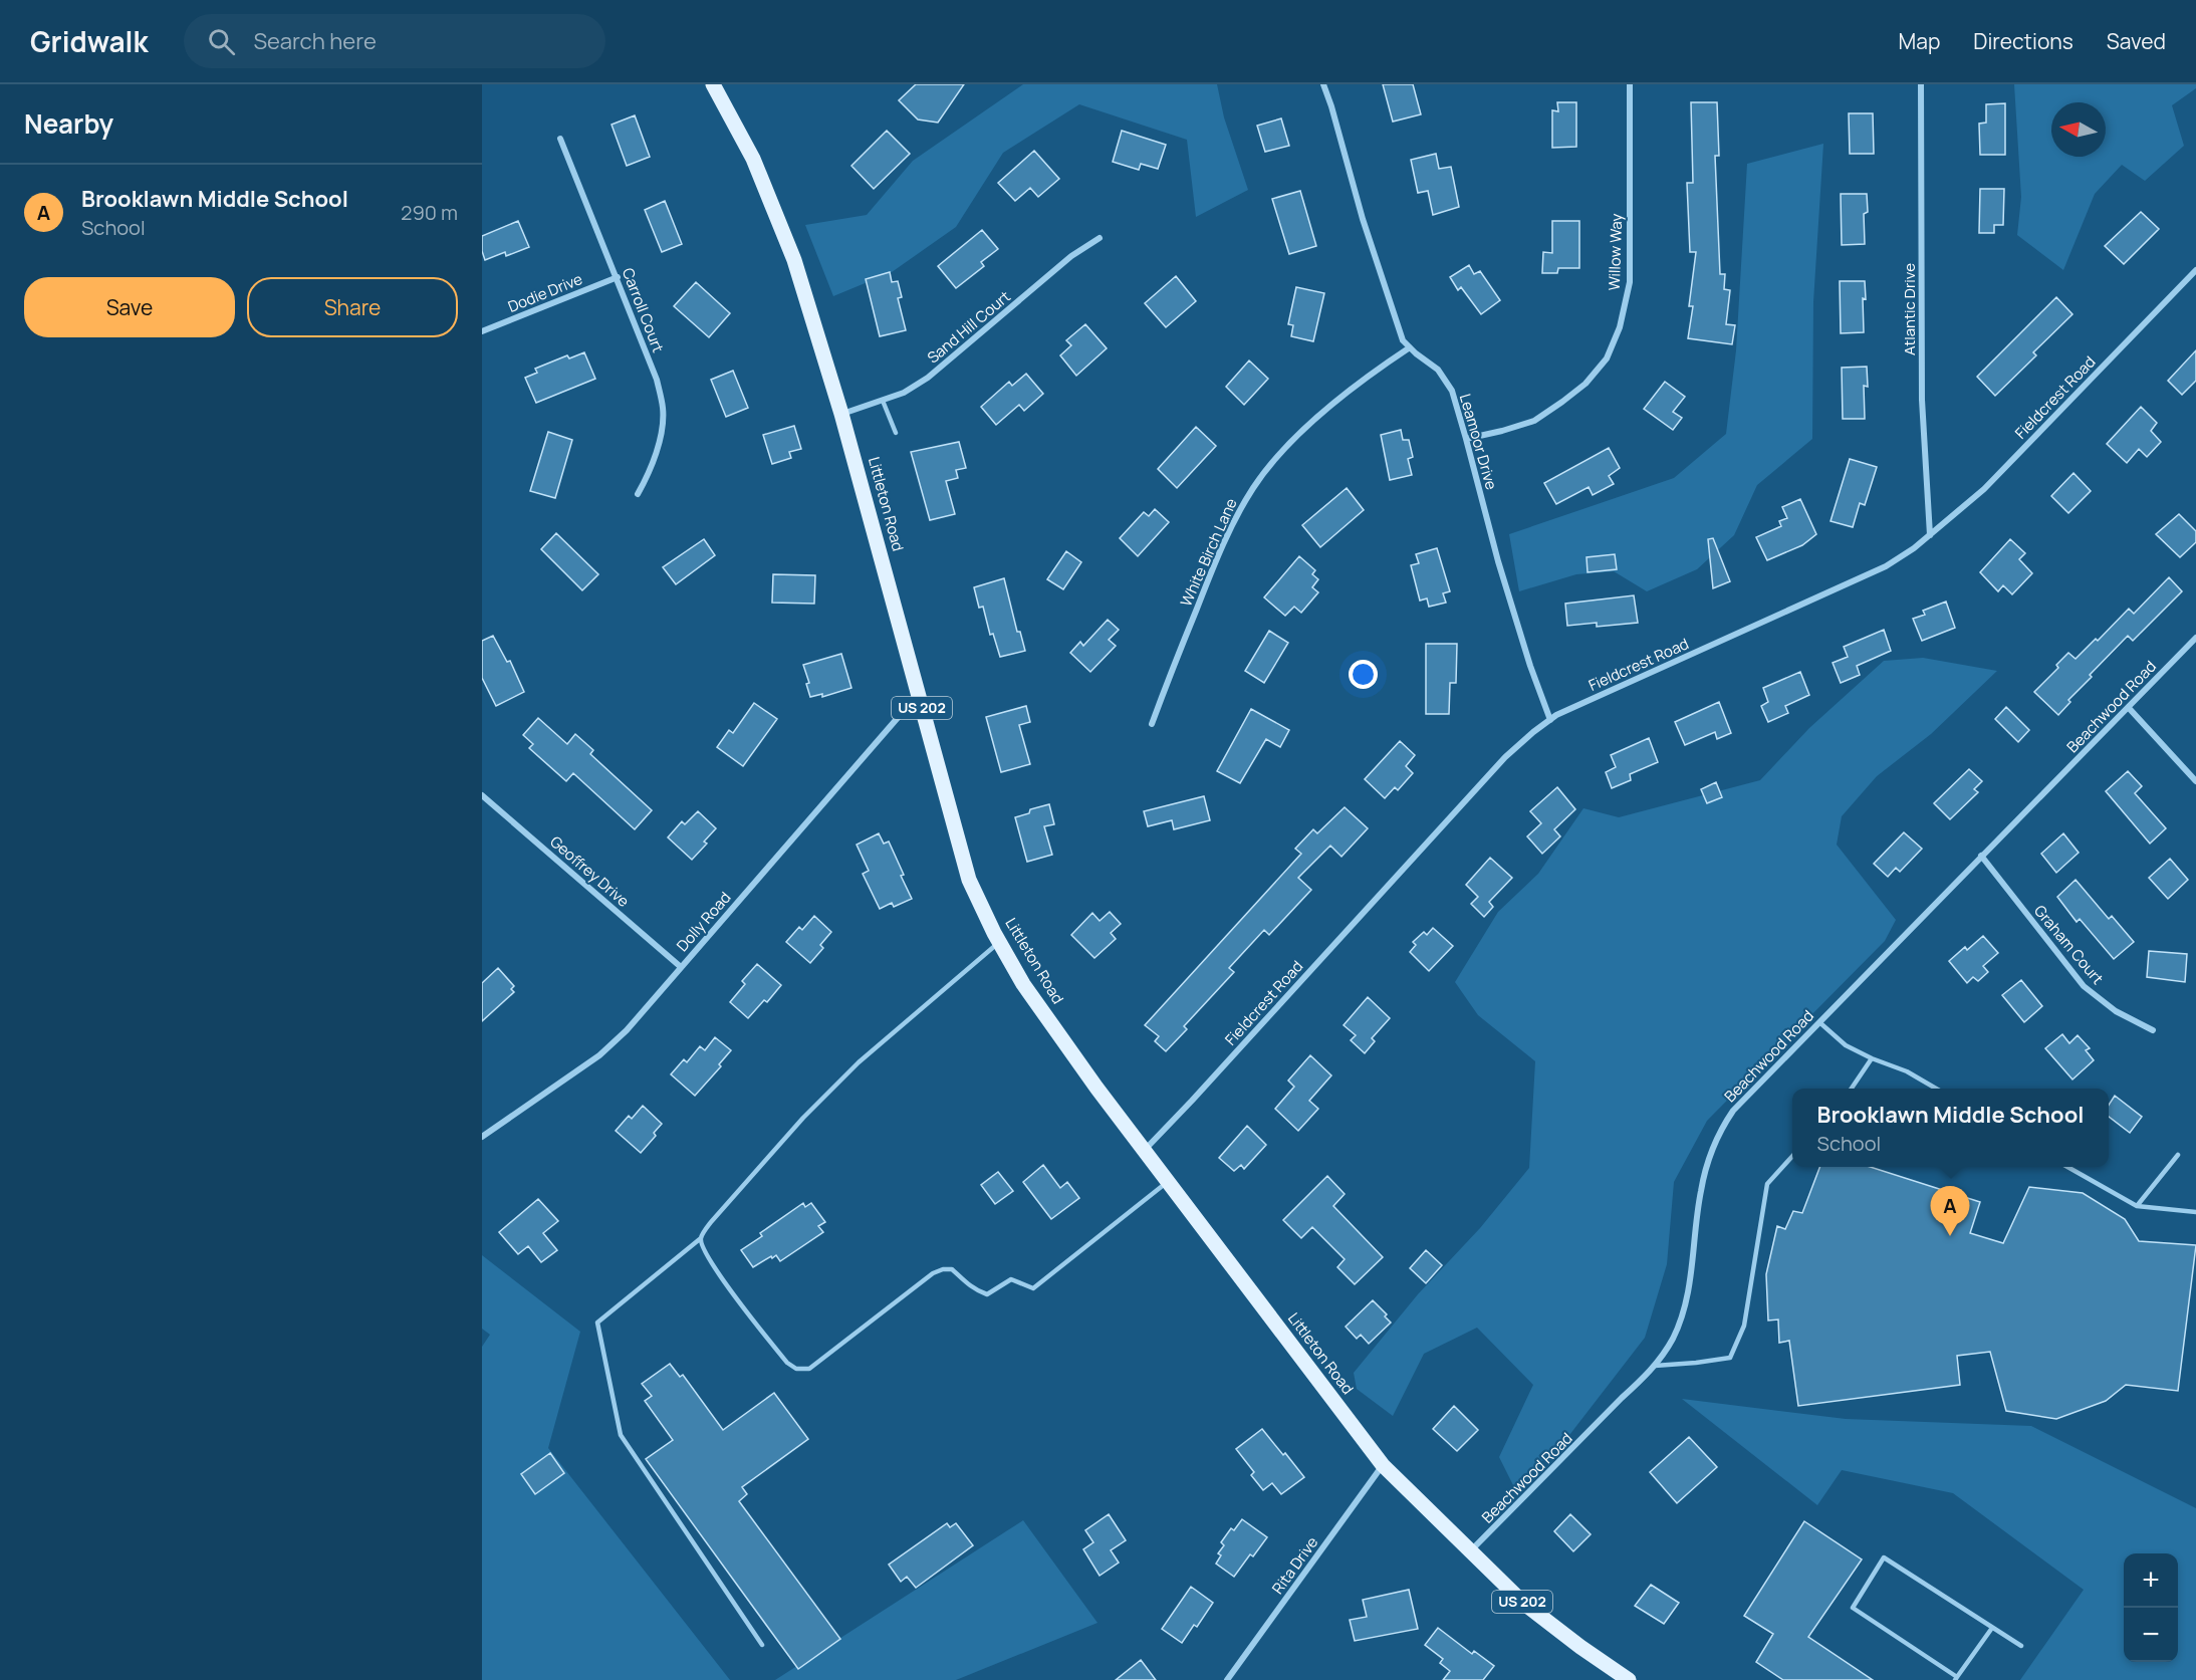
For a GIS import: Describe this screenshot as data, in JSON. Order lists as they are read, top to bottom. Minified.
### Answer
{"streets":{"main road":["Littleton Road","US 202"],"street":["Willow Way","Dodie Drive","Atlantic Drive","Carroll Court","Sand Hill Court","Fieldcrest Road","Leamoor Drive","White Birch Lane","Beachwood Road","Geoffrey Drive","Dolly Road","Graham Court","Rita Drive"]},"crossings":[["Willow Way","Leamoor Drive"],["Dodie Drive","Carroll Court"],["Atlantic Drive","Fieldcrest Road"],["Sand Hill Court","Littleton Road"],["Fieldcrest Road","Leamoor Drive"],["Fieldcrest Road","Littleton Road"],["Leamoor Drive","White Birch Lane"],["Littleton Road","Beachwood Road"],["Littleton Road","Dolly Road"],["Littleton Road","Rita Drive"],["Beachwood Road","Graham Court"],["Geoffrey Drive","Dolly Road"]],"north":"left","page":{"header":"Gridwalk","search":"Search here","nav":["Map","Directions","Saved"],"heading":"Nearby","list":[{"mark":"A","name":"Brooklawn Middle School","note":"School","value":"290 m"}],"buttons":["Save","Share"],"popup":["Brooklawn Middle School","School"],"pins":"A","map_buttons":["+","−"]}}
